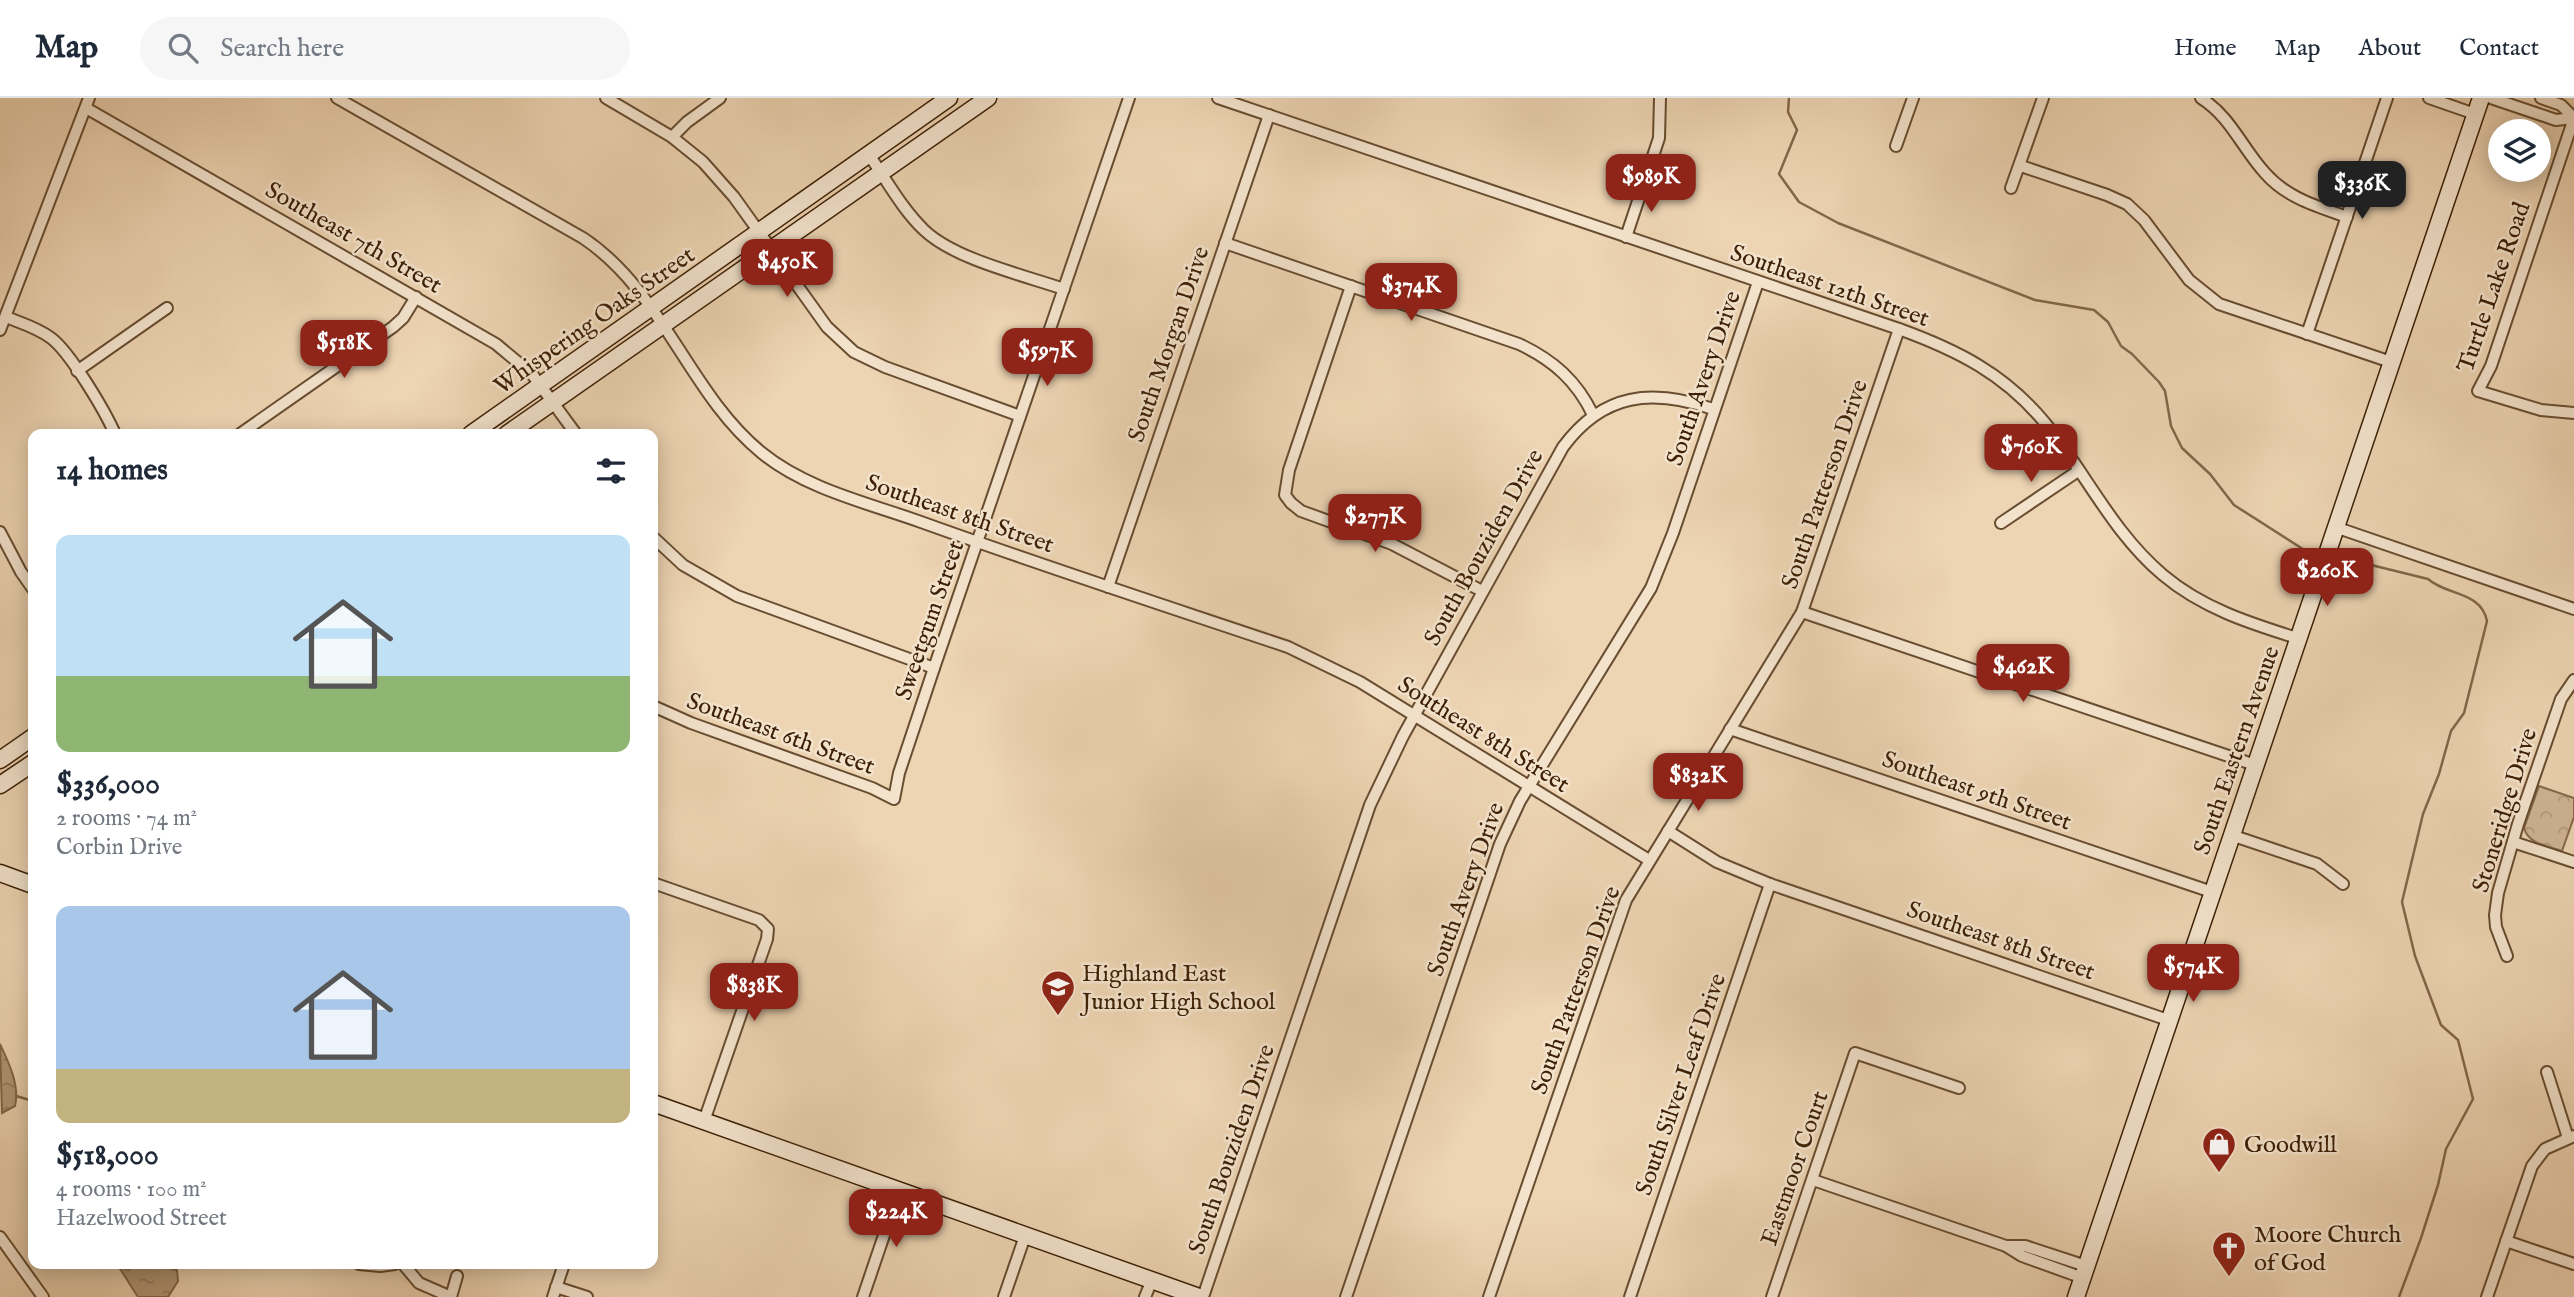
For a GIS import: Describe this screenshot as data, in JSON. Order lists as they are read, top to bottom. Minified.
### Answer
{"streets":{"main road":["Whispering Oaks Street","South Eastern Avenue"],"street":["Southeast 7th Street","Southeast 12th Street","Turtle Lake Road","South Morgan Drive","South Avery Drive","South Patterson Drive","Southeast 8th Street","South Bouziden Drive","Sweetgum Street","Southeast 6th Street","Southeast 9th Street","Stoneridge Drive","South Silver Leaf Drive","Eastmoor Court"]},"crossings":[["Southeast 7th Street","Whispering Oaks Street"],["Southeast 12th Street","South Morgan Drive"],["Southeast 12th Street","South Avery Drive"],["Southeast 12th Street","South Patterson Drive"],["Southeast 12th Street","South Eastern Avenue"],["Whispering Oaks Street","Southeast 8th Street"],["South Morgan Drive","Southeast 8th Street"],["South Avery Drive","Southeast 8th Street"],["South Avery Drive","South Bouziden Drive"],["South Patterson Drive","Southeast 8th Street"],["South Patterson Drive","Southeast 9th Street"],["Southeast 8th Street","South Bouziden Drive"],["Southeast 8th Street","Sweetgum Street"],["Southeast 8th Street","South Eastern Avenue"],["Southeast 8th Street","South Silver Leaf Drive"],["Sweetgum Street","Southeast 6th Street"],["South Eastern Avenue","Southeast 9th Street"]],"places":{"school or university":["Highland East Junior High School"],"shop":["Goodwill"],"church":["Moore Church of God"]},"page":{"header":"Map","search":"Search here","nav":["Home","Map","About","Contact"],"price":["$989K","$336K","$450K","$374K","$518K","$597K","$760K","$277K","$260K","$462K","$832K","$574K","$838K","$224K"],"heading":"14 homes","list":[{"name":"$336,000","note":"2 rooms · 74 m² · Corbin Drive"},{"name":"$518,000","note":"4 rooms · 100 m² · Hazelwood Street"}]}}
